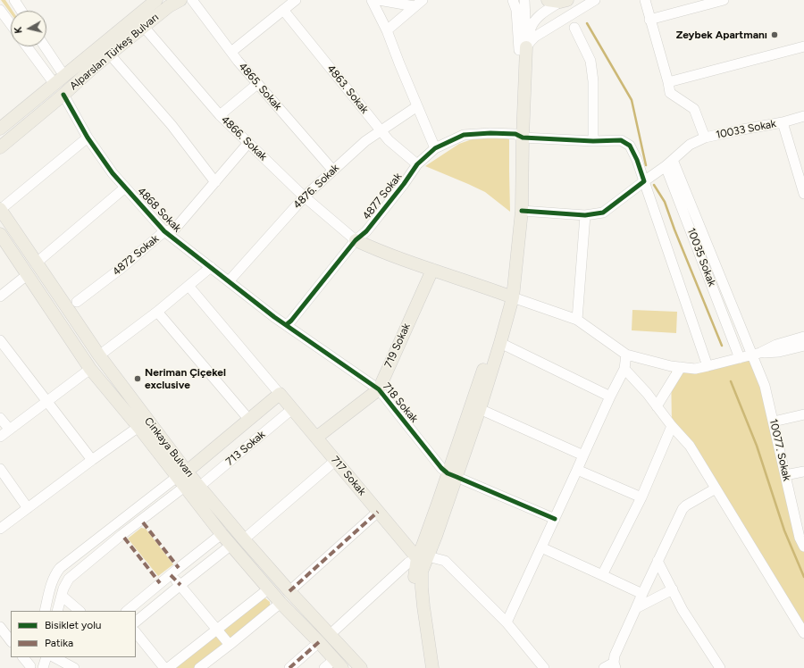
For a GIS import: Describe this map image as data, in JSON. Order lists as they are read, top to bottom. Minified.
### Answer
{"streets":{"main road":["Alparslan Türkeş Bulvarı","719 Sokak","Cinkaya Bulvarı","713 Sokak","717 Sokak"],"street":["4865. Sokak","4863. Sokak","10033 Sokak","4866. Sokak","4876. Sokak","4877 Sokak","4868 Sokak","4872 Sokak","10035 Sokak","718 Sokak","10077. Sokak"]},"crossings":[["Alparslan Türkeş Bulvarı","4866. Sokak"],["Alparslan Türkeş Bulvarı","4868 Sokak"],["4865. Sokak","4876. Sokak"],["4863. Sokak","4876. Sokak"],["4863. Sokak","4877 Sokak"],["4866. Sokak","4876. Sokak"],["4866. Sokak","4877 Sokak"],["4866. Sokak","4872 Sokak"],["4876. Sokak","4868 Sokak"],["4877 Sokak","4868 Sokak"],["4877 Sokak","718 Sokak"],["4868 Sokak","4872 Sokak"],["4868 Sokak","718 Sokak"],["10035 Sokak","10077. Sokak"],["719 Sokak","718 Sokak"],["719 Sokak","717 Sokak"],["Cinkaya Bulvarı","713 Sokak"],["713 Sokak","717 Sokak"]],"places":["Zeybek Apartmanı","Neriman Çiçekel exclusive"],"legend":["Bisiklet yolu","Patika"],"north":"left"}
